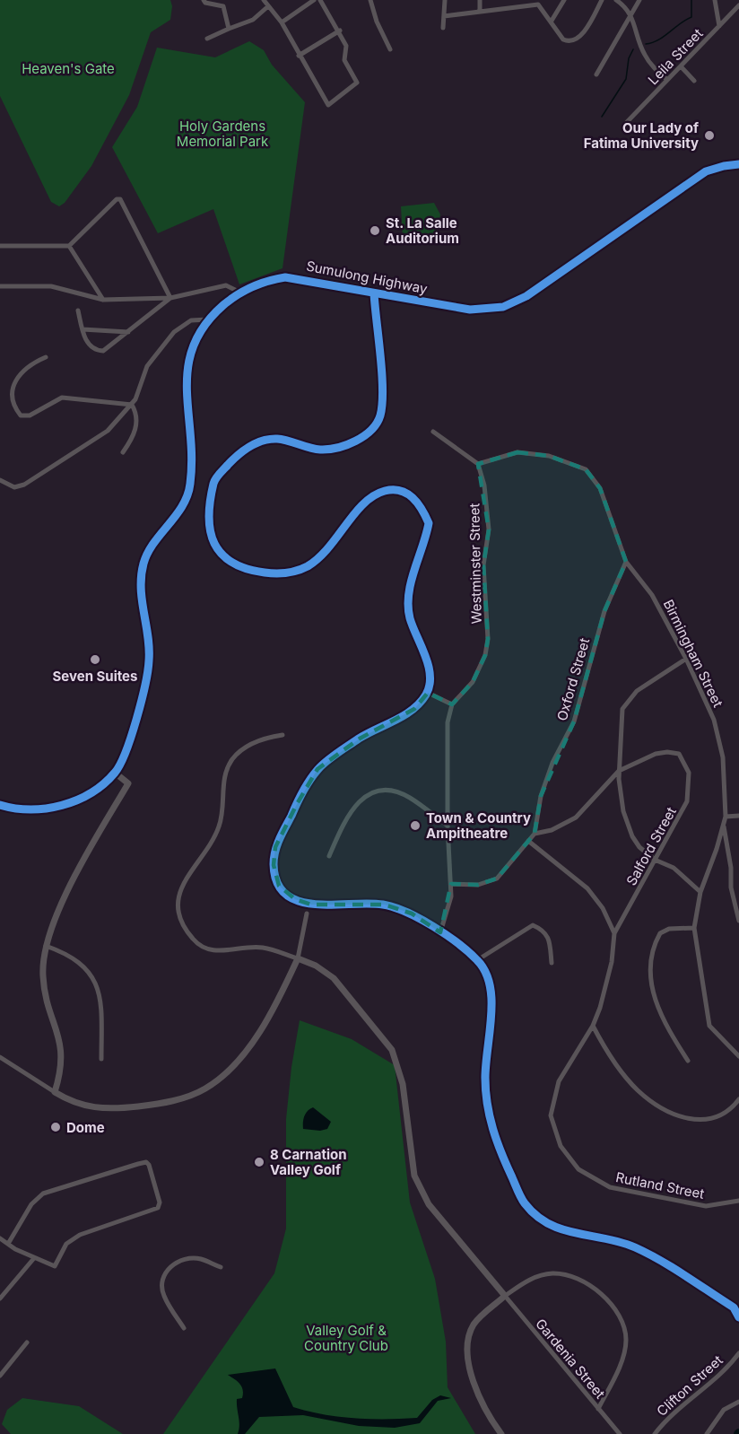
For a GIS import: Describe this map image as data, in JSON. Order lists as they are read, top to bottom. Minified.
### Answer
{"streets":{"main road":["Sumulong Highway"],"street":["Leila Street","Westminster Street","Birmingham Street","Oxford Street","Salford Street","Rutland Street","Gardenia Street","Clifton Street"]},"crossings":[["Westminster Street","Birmingham Street"],["Birmingham Street","Oxford Street"],["Oxford Street","Salford Street"],["Salford Street","Rutland Street"]],"parks":["Heaven's Gate","Holy Gardens Memorial Park","Valley Golf & Country Club"],"places":["Our Lady of Fatima University","St. La Salle Auditorium","Seven Suites","Town & Country Ampitheatre","Dome","8 Carnation Valley Golf"]}
